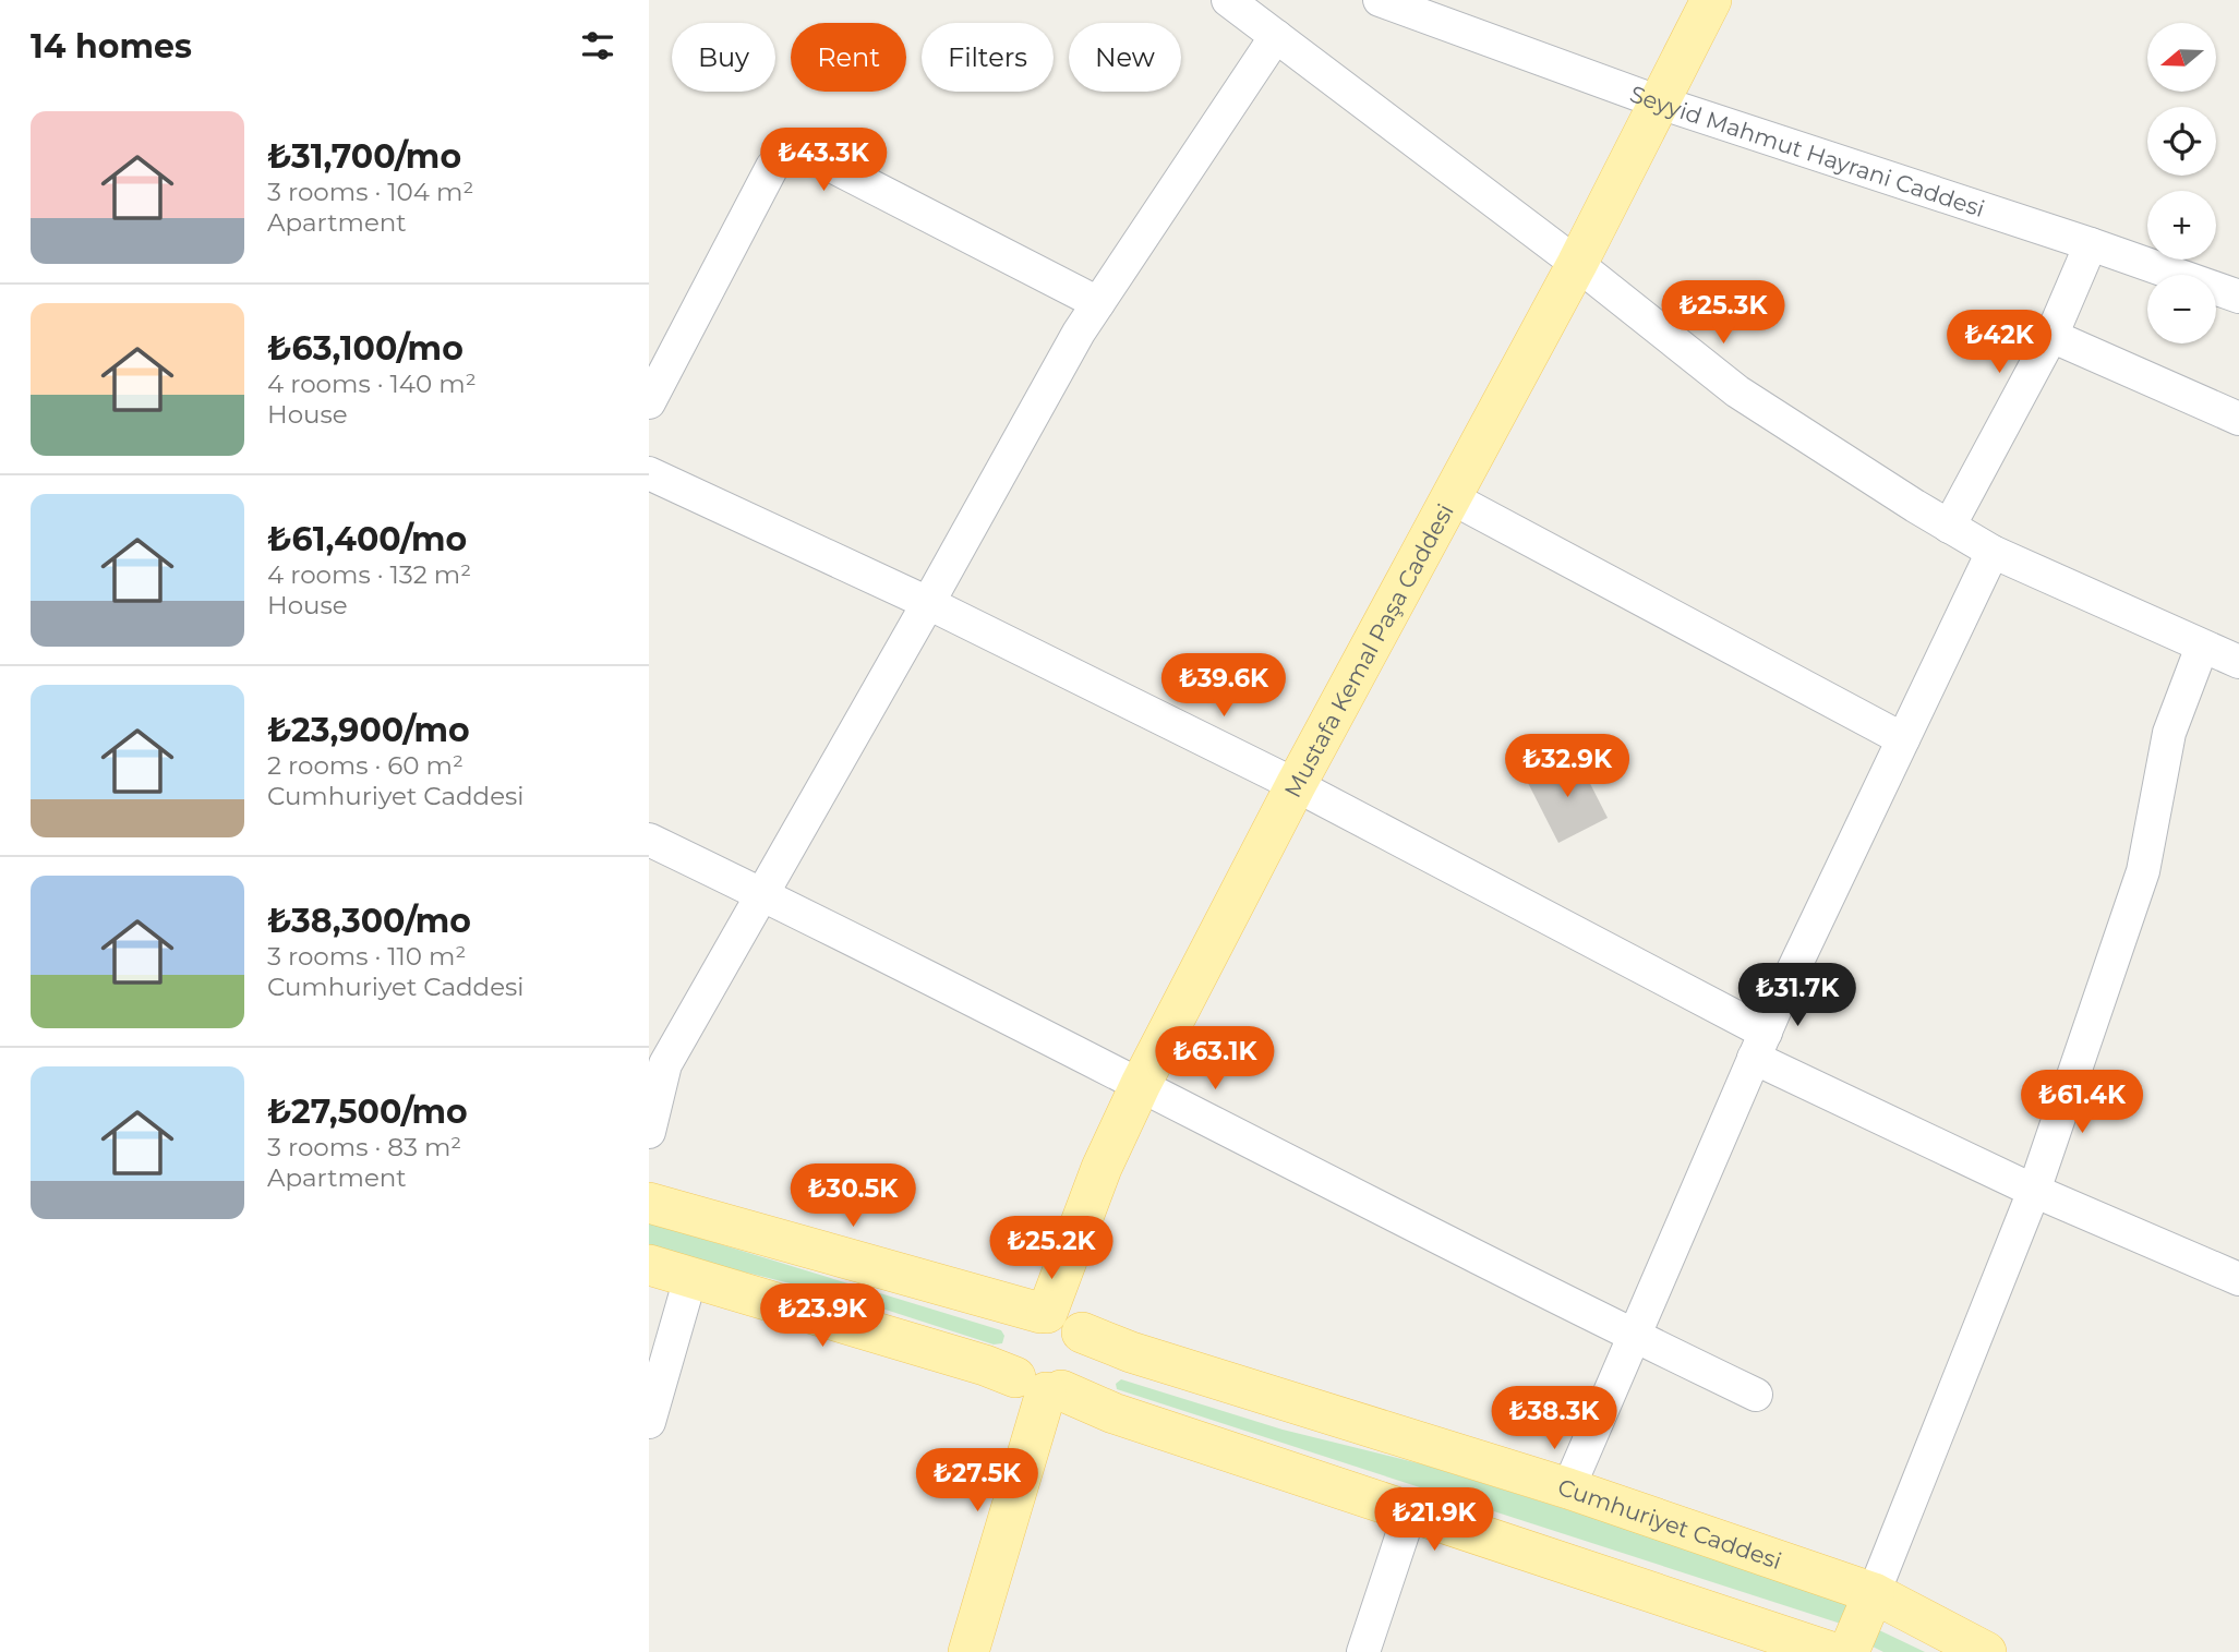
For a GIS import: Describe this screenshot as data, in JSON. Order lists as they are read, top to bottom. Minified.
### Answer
{"streets":{"main road":["Mustafa Kemal Paşa Caddesi","Cumhuriyet Caddesi"],"street":["Seyyid Mahmut Hayrani Caddesi"]},"crossings":[["Seyyid Mahmut Hayrani Caddesi","Mustafa Kemal Paşa Caddesi"],["Mustafa Kemal Paşa Caddesi","Cumhuriyet Caddesi"]],"north":"left","page":{"heading":"14 homes","map_buttons":["+","−"],"chip":["Buy","Rent","Filters","New"],"list":[{"name":"₺31,700/mo","note":"3 rooms · 104 m² · Apartment"},{"name":"₺63,100/mo","note":"4 rooms · 140 m² · House"},{"name":"₺61,400/mo","note":"4 rooms · 132 m² · House"},{"name":"₺23,900/mo","note":"2 rooms · 60 m² · Cumhuriyet Caddesi"},{"name":"₺38,300/mo","note":"3 rooms · 110 m² · Cumhuriyet Caddesi"},{"name":"₺27,500/mo","note":"3 rooms · 83 m² · Apartment"}],"price":["₺43.3K","₺25.3K","₺42K","₺39.6K","₺32.9K","₺31.7K","₺63.1K","₺61.4K","₺30.5K","₺25.2K","₺23.9K","₺38.3K","₺27.5K","₺21.9K"]}}
